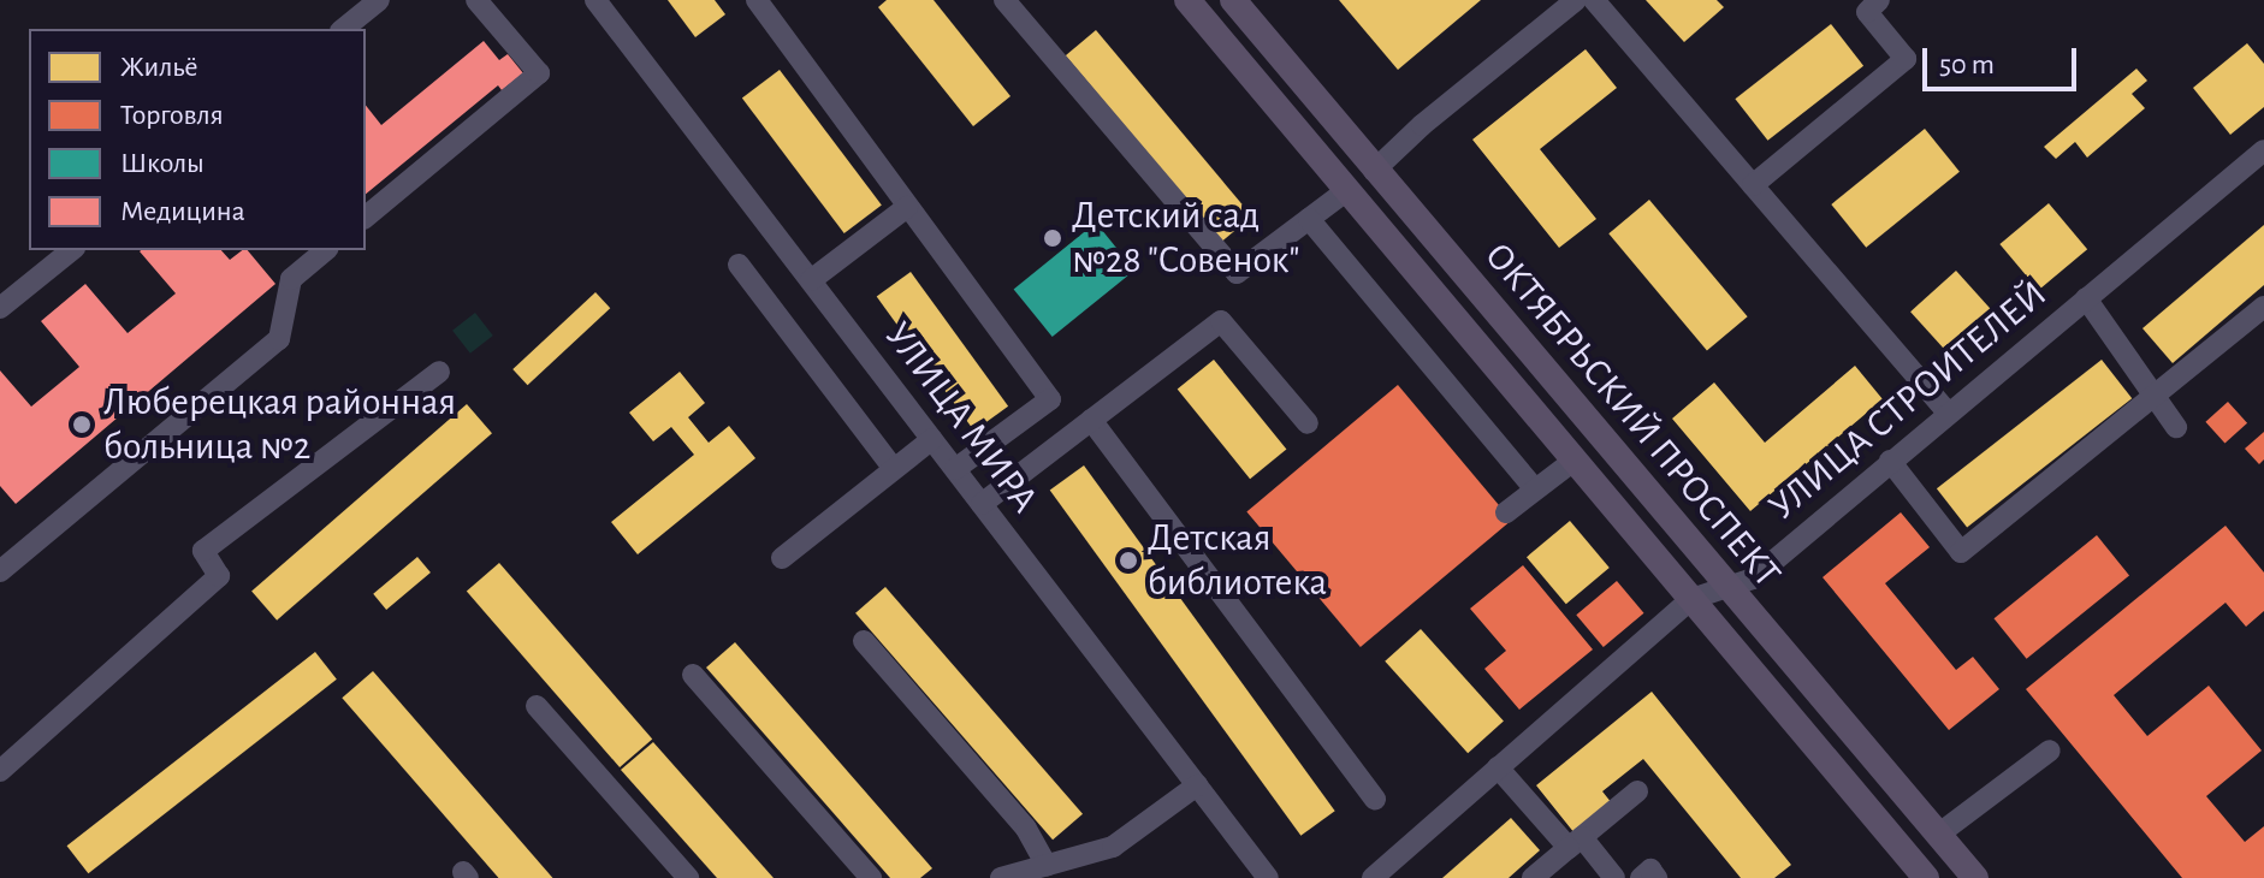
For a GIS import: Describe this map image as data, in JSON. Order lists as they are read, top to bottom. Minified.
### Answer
{"streets":{"main road":["ОКТЯБРЬСКИЙ ПРОСПЕКТ"],"street":["УЛИЦА СТРОИТЕЛЕЙ","УЛИЦА МИРА"]},"crossings":[["УЛИЦА СТРОИТЕЛЕЙ","ОКТЯБРЬСКИЙ ПРОСПЕКТ"]],"places":["Детский сад №28 \"Совенок\"","Люберецкая районная больница №2","Детская библиотека"],"legend":["Жильё","Торговля","Школы","Медицина"],"scale_bar":"50 m"}
